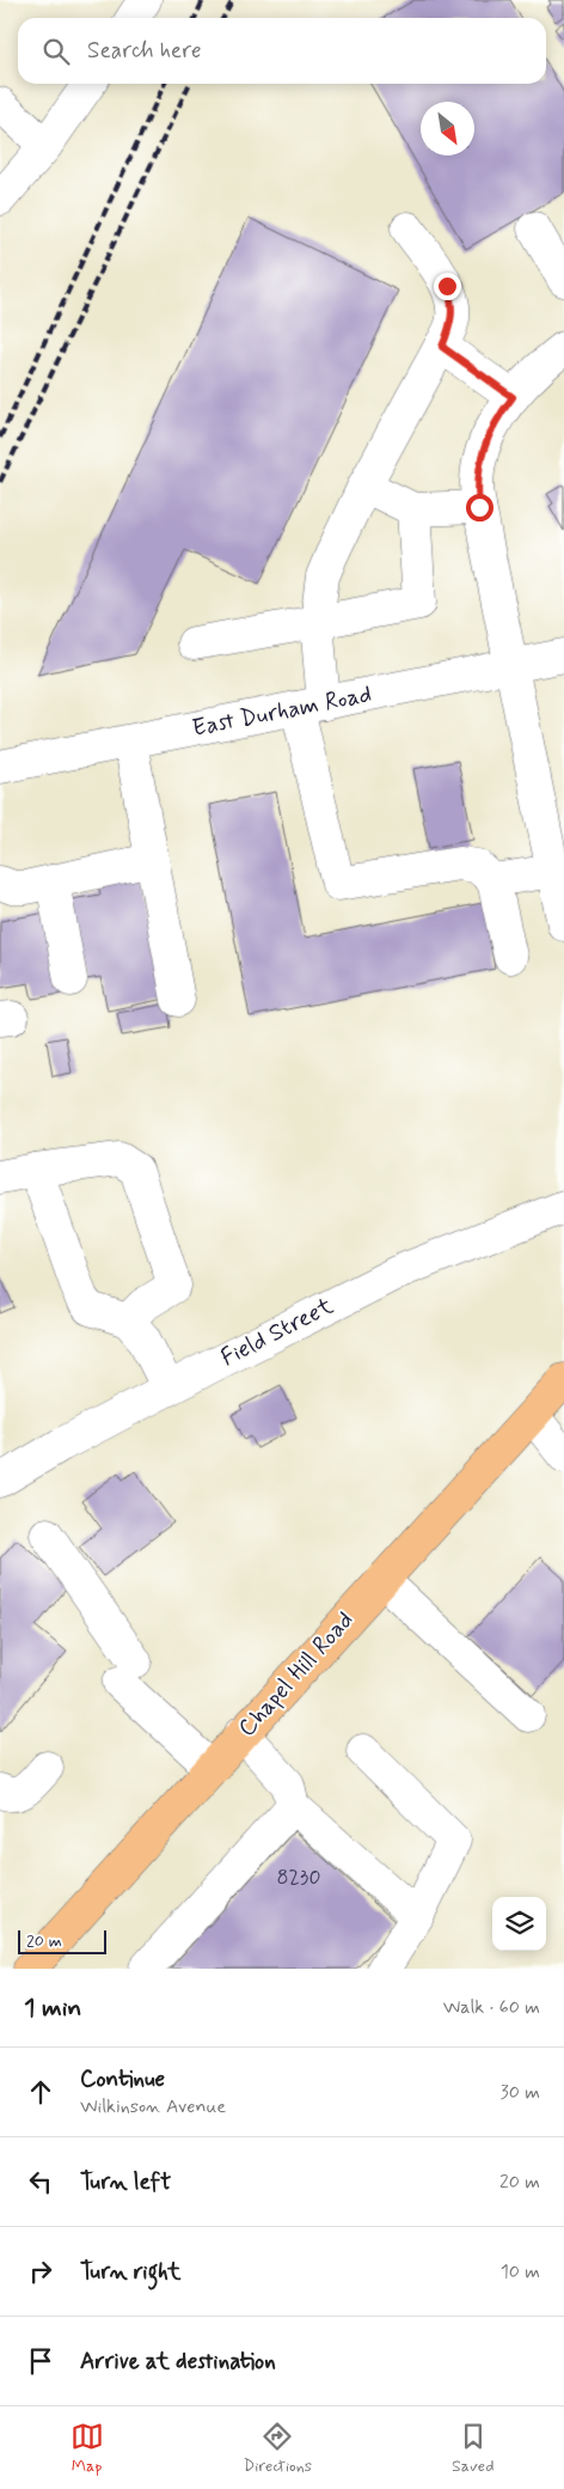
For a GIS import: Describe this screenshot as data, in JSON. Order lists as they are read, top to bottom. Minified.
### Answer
{"streets":{"main road":["Chapel Hill Road"],"street":["East Durham Road","Field Street"]},"house_numbers":["8230"],"scale_bar":"20 m","north":"bottom right","page":{"search":"Search here","scale":"20 m","heading":["1 min","Walk · 60 m"],"list":[["Continue","Wilkinson Avenue","30 m"],["Turn left","20 m"],["Turn right","10 m"],"Arrive at destination"],"nav":["Map","Directions","Saved"]}}
